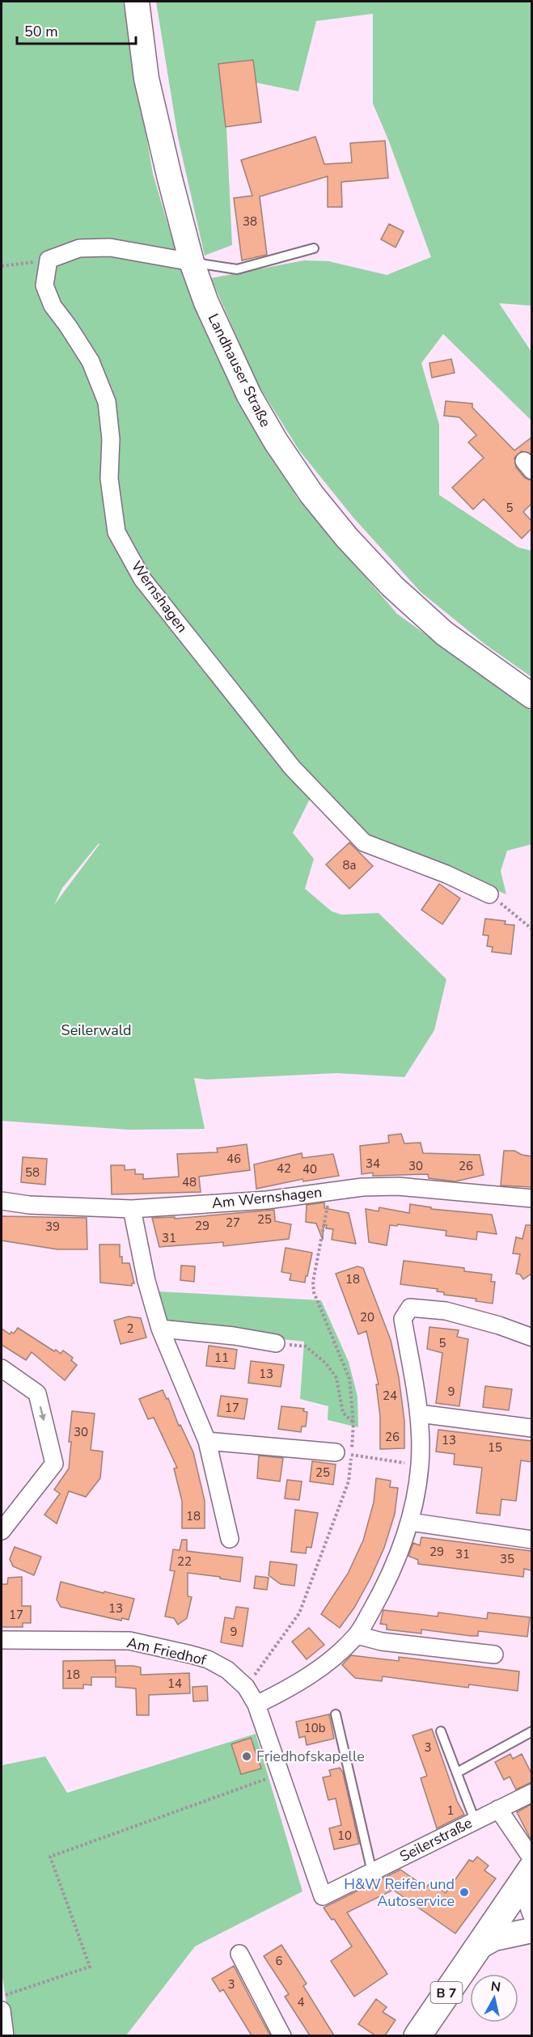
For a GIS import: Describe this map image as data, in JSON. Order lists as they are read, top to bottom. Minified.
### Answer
{"streets":{"main road":["B 7"],"street":["Landhauser Straße","Wernshagen","Am Wernshagen","Am Friedhof","Seilerstraße"]},"crossings":[["Am Friedhof","Seilerstraße"]],"parks":["Seilerwald"],"places":["Friedhofskapelle","H&W Reifen und Autoservice"],"house_numbers":["38","5","8a","46","34","30","26","42","40","58","48","25","27","29","39","31","18","20","2","5","11","13","9","24","17","30","26","13","15","25","18","29","31","35","22","13","17","9","18","14","10b","3","1","10","6","3","4"],"scale_bar":"50 m","north":"top"}
